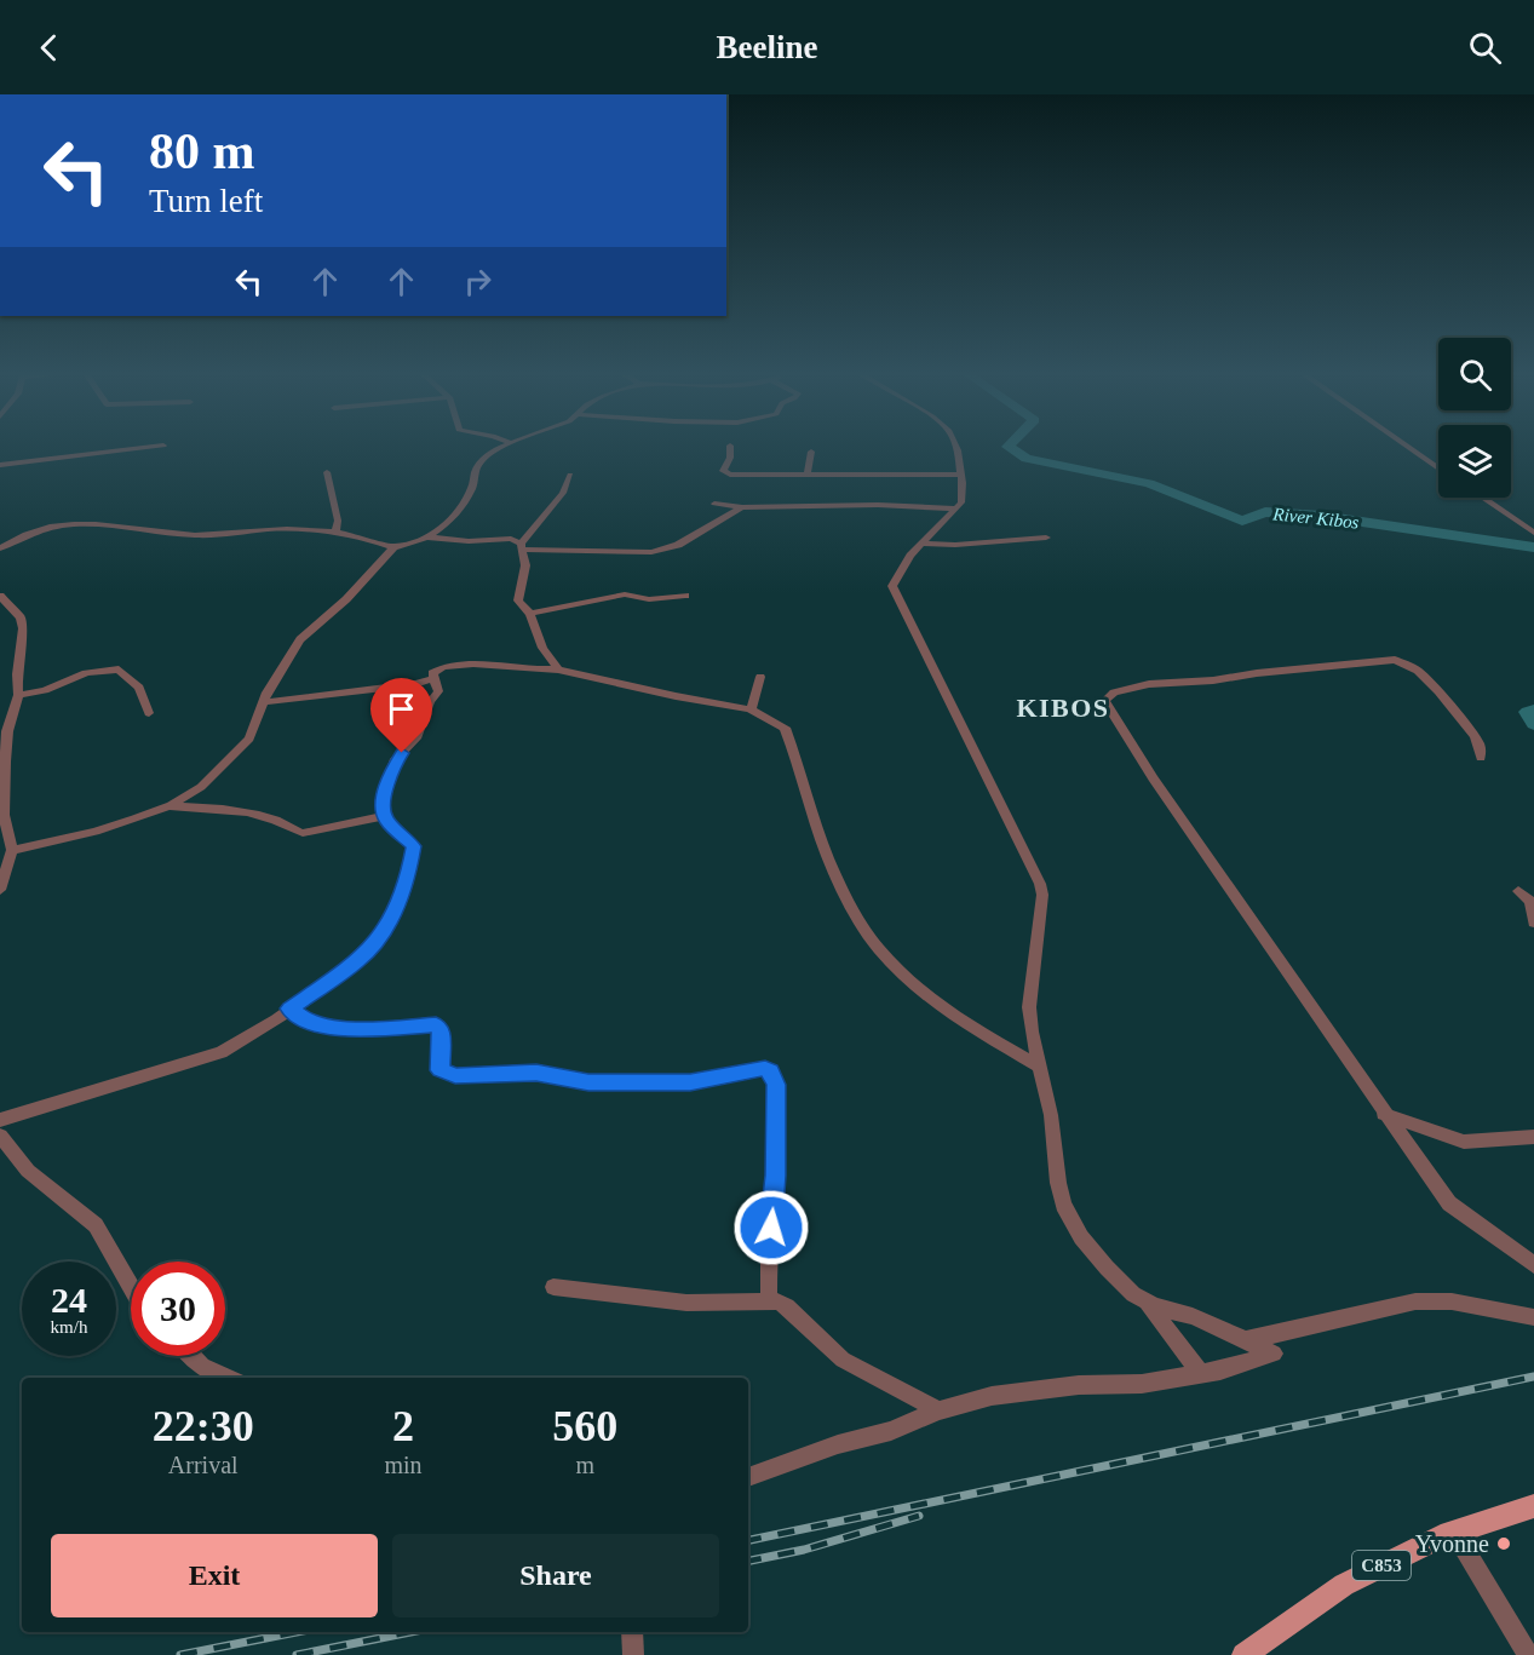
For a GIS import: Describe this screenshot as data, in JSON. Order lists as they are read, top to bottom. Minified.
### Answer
{"streets":{"main road":["C853"]},"districts":["KIBOS"],"water":["River Kibos"],"places":["Yvonne"],"page":{"header":"Beeline","turn":["80 m","Turn left"],"speed":"24 km/h","limit":"30","eta":["22:30","Arrival","2","min","560","m"],"buttons":["Exit","Share"]}}
